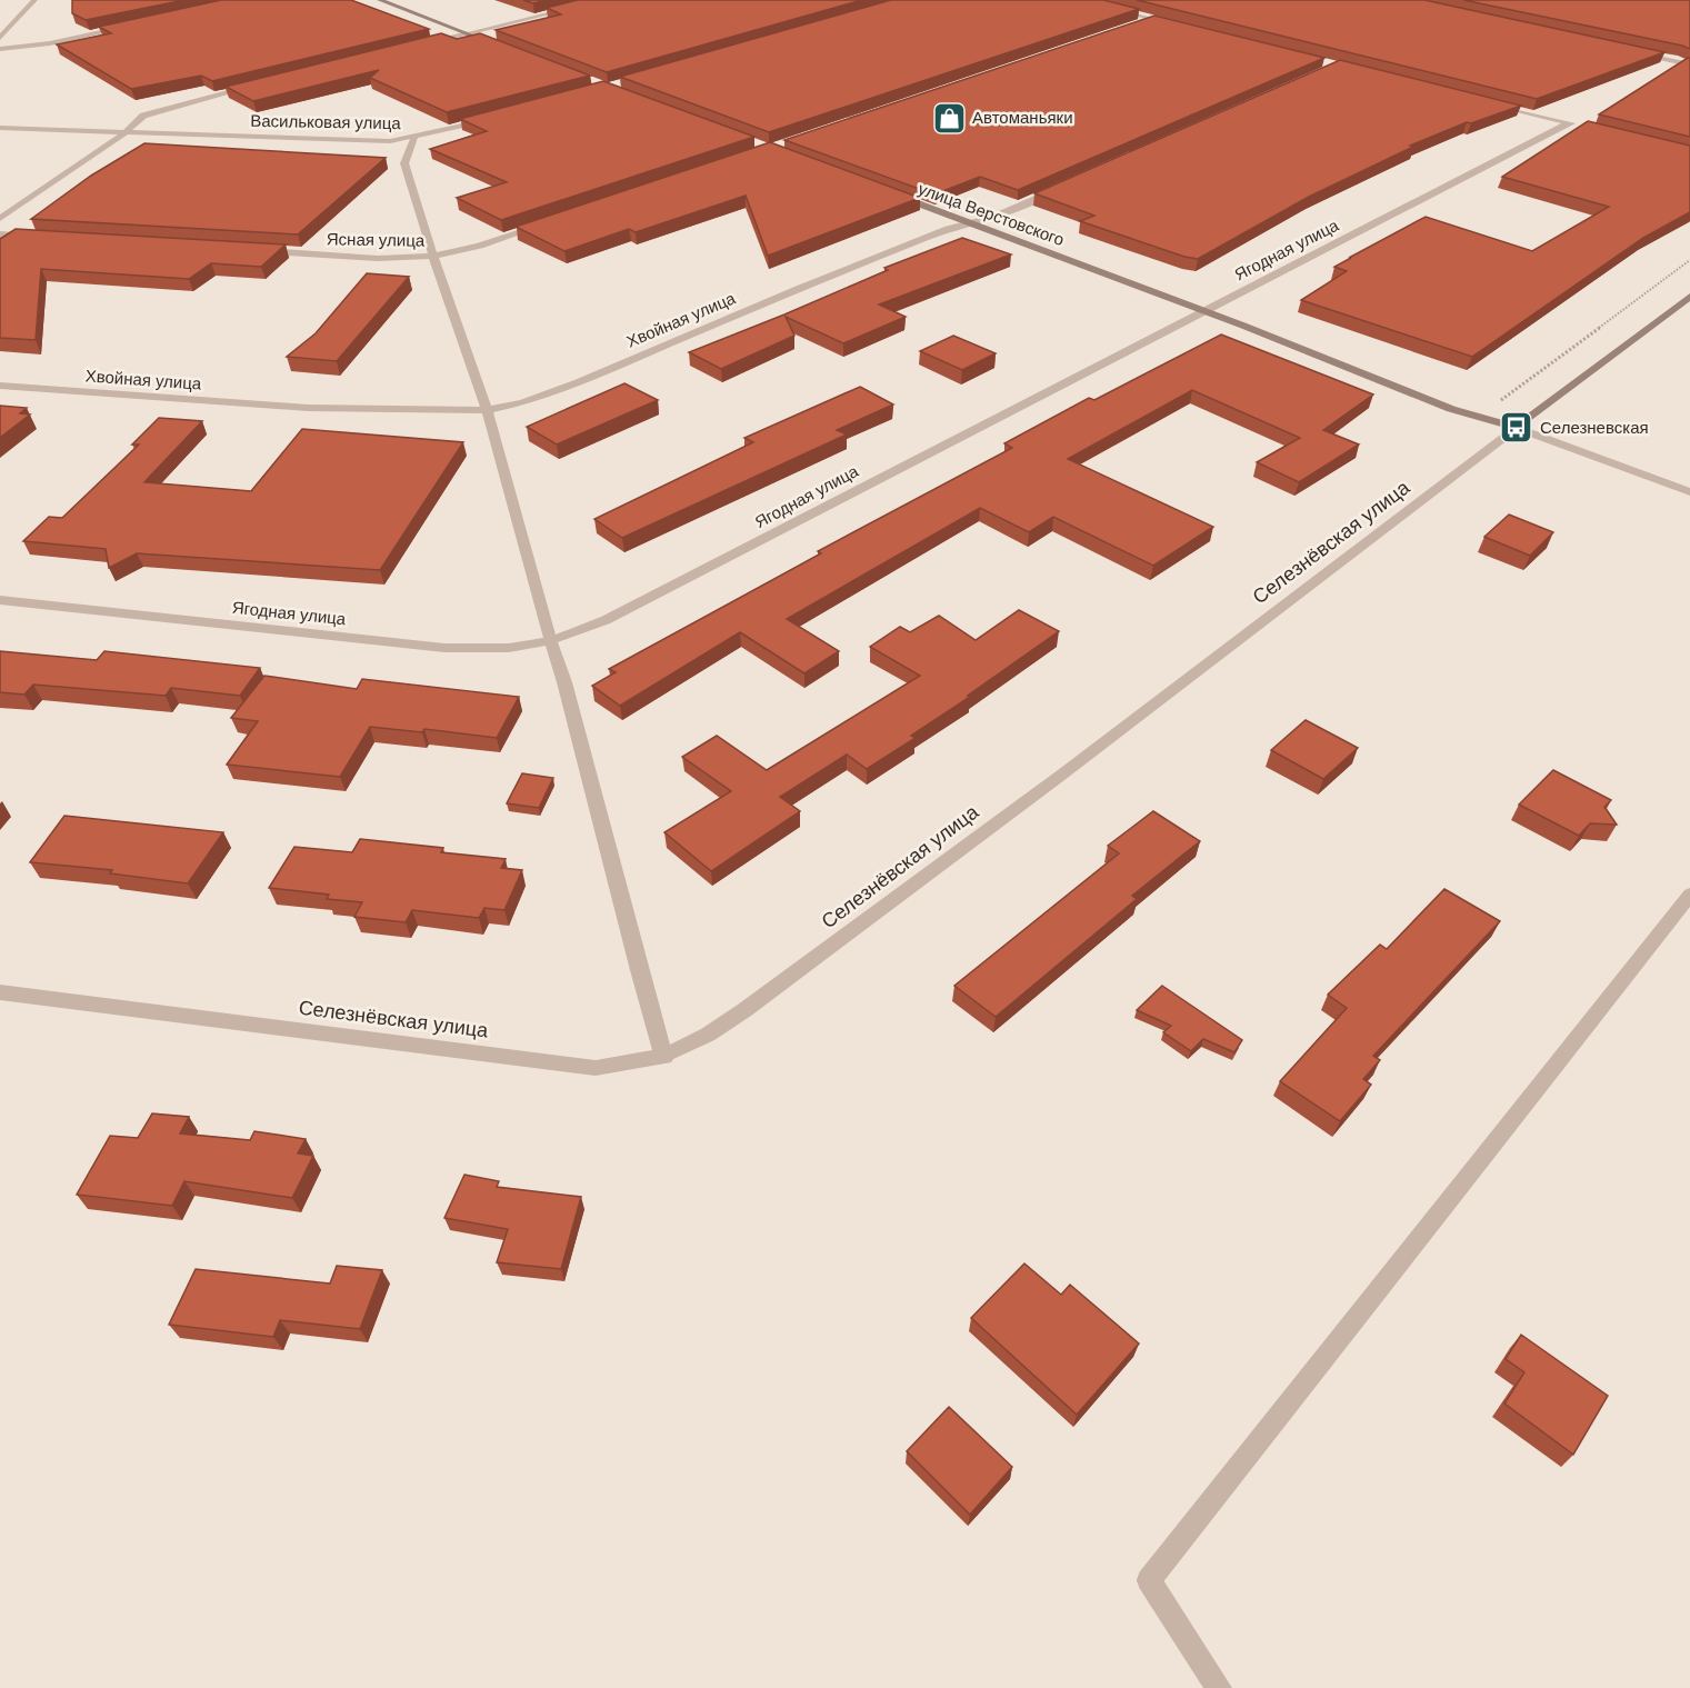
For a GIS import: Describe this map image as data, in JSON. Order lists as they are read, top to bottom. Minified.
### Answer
{"streets":{"street":["Васильковая улица","улица Верстовского","Ясная улица","Ягодная улица","Хвойная улица","Селезнёвская улица"]},"crossings":[["улица Верстовского","Ягодная улица"],["улица Верстовского","Хвойная улица"],["улица Верстовского","Селезнёвская улица"]],"places":{"shop":["Автоманьяки"],"bus stop":["Селезневская"]}}
